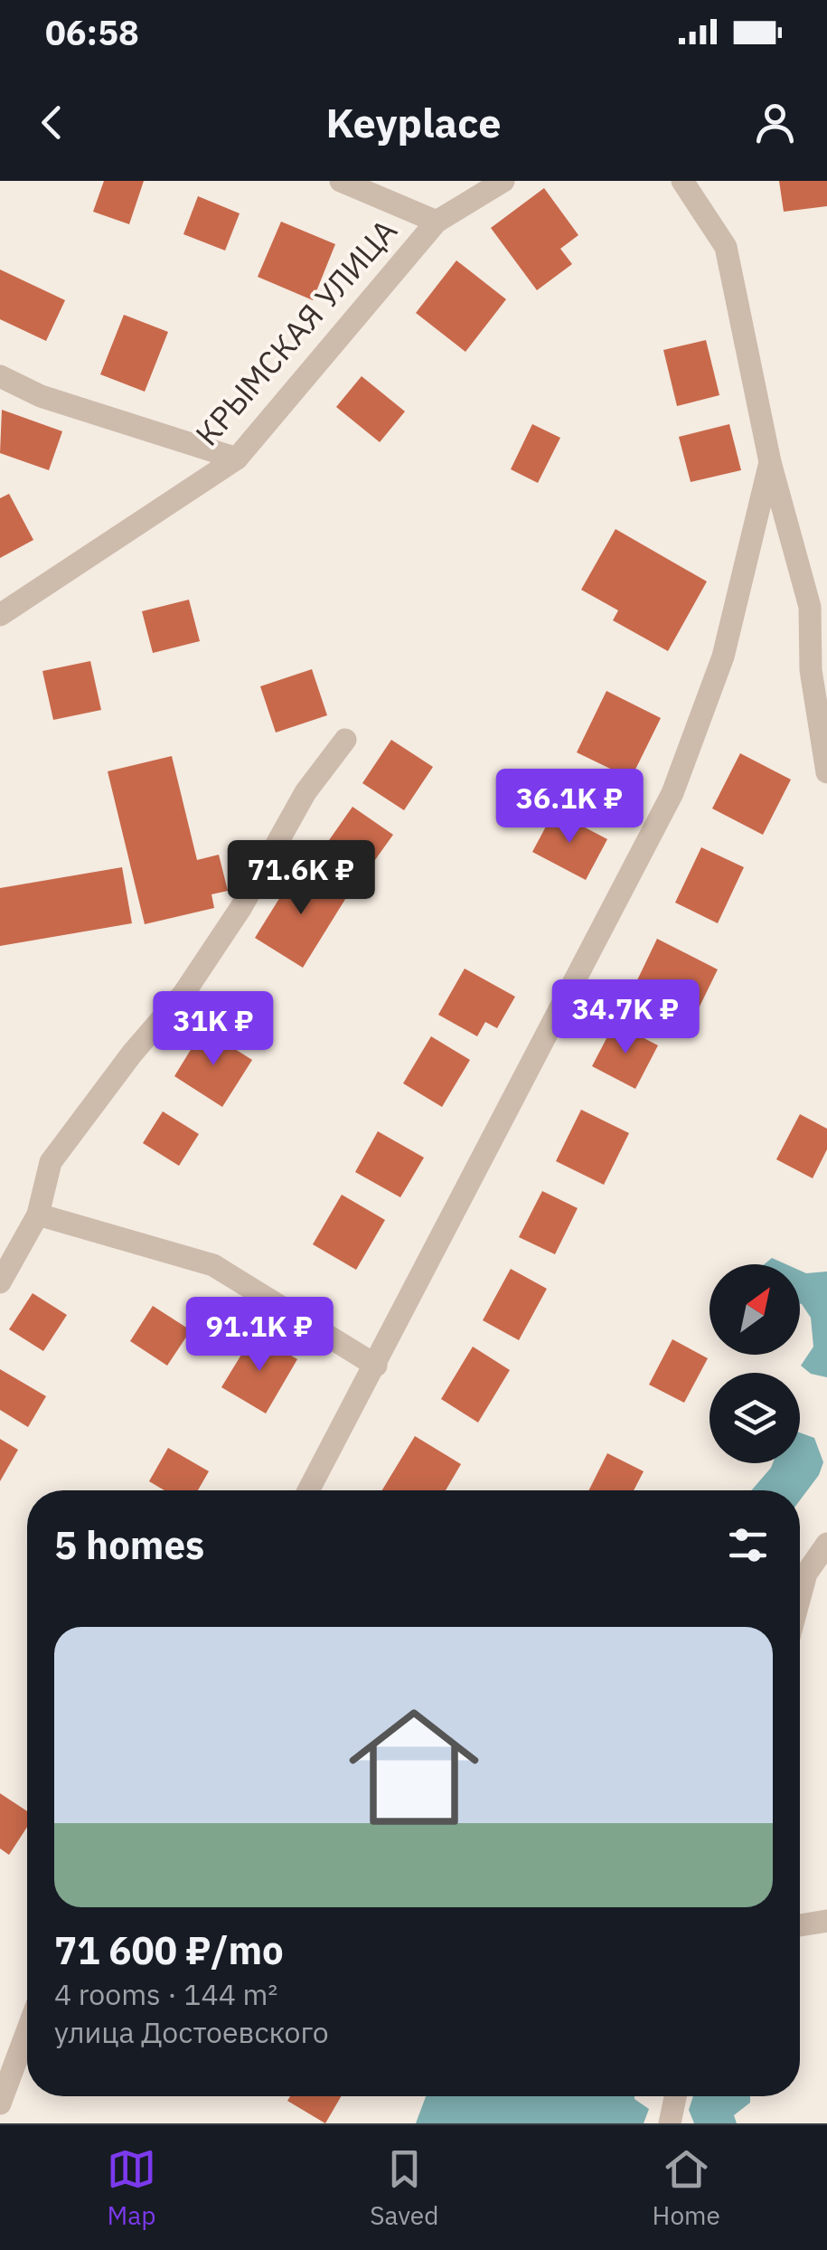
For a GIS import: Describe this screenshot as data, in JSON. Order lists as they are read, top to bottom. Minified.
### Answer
{"streets":{"street":["КРЫМСКАЯ УЛИЦА"]},"north":"top right","page":{"status":"06:58","header":"Keyplace","price":["36.1K ₽","71.6K ₽","34.7K ₽","31K ₽","91.1K ₽"],"heading":"5 homes","list":[{"name":"71 600 ₽/mo","note":"4 rooms · 144 m² · улица Достоевского"}],"tabs":["Map","Saved","Home"]}}
